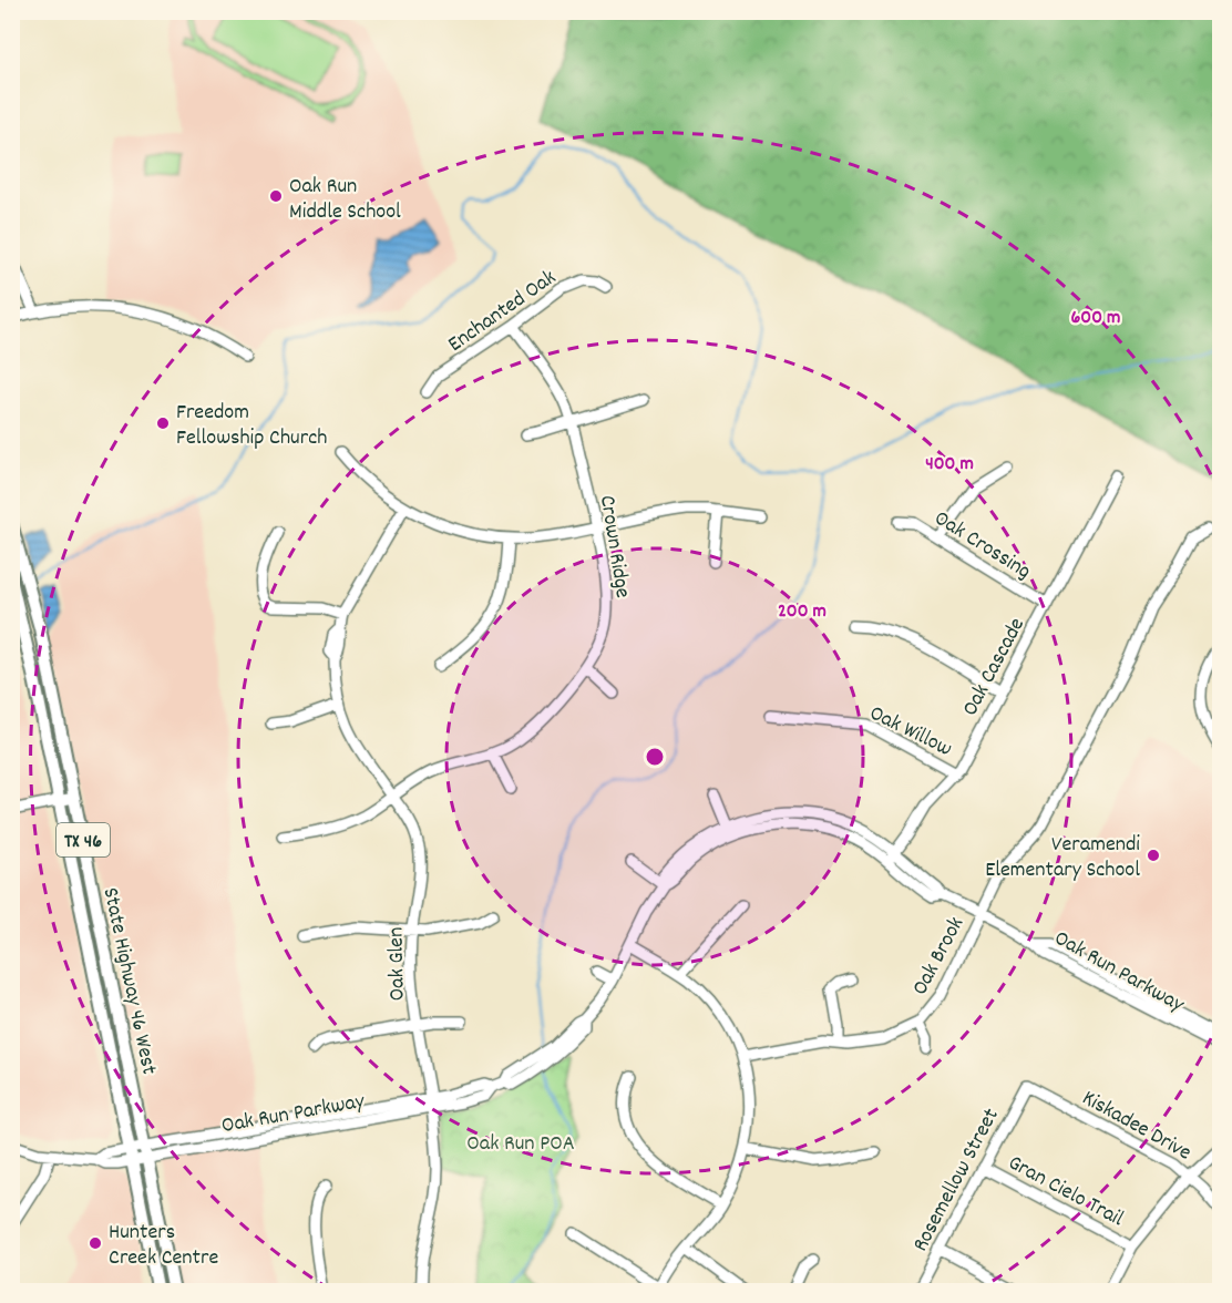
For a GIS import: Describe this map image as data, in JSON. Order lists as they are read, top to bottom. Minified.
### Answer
{"streets":{"main road":["TX 46","State Highway 46 West"],"street":["Enchanted Oak","Oak Crossing","Crown Ridge","Oak Cascade","Oak Willow","Oak Brook","Oak Glen","Oak Run Parkway","Kiskadee Drive","Rosemellow Street","Gran Cielo Trail"]},"crossings":[["Enchanted Oak","Crown Ridge"],["Oak Crossing","Oak Cascade"],["Crown Ridge","Oak Glen"],["Oak Cascade","Oak Willow"],["Oak Cascade","Oak Run Parkway"],["Oak Brook","Oak Run Parkway"],["Oak Glen","Oak Run Parkway"],["Oak Run Parkway","State Highway 46 West"],["Kiskadee Drive","Rosemellow Street"],["Rosemellow Street","Gran Cielo Trail"]],"parks":["Oak Run POA"],"places":["Oak Run Middle School","Freedom Fellowship Church","Veramendi Elementary School","Hunters Creek Centre"],"rings":["600 m","400 m","200 m"]}
